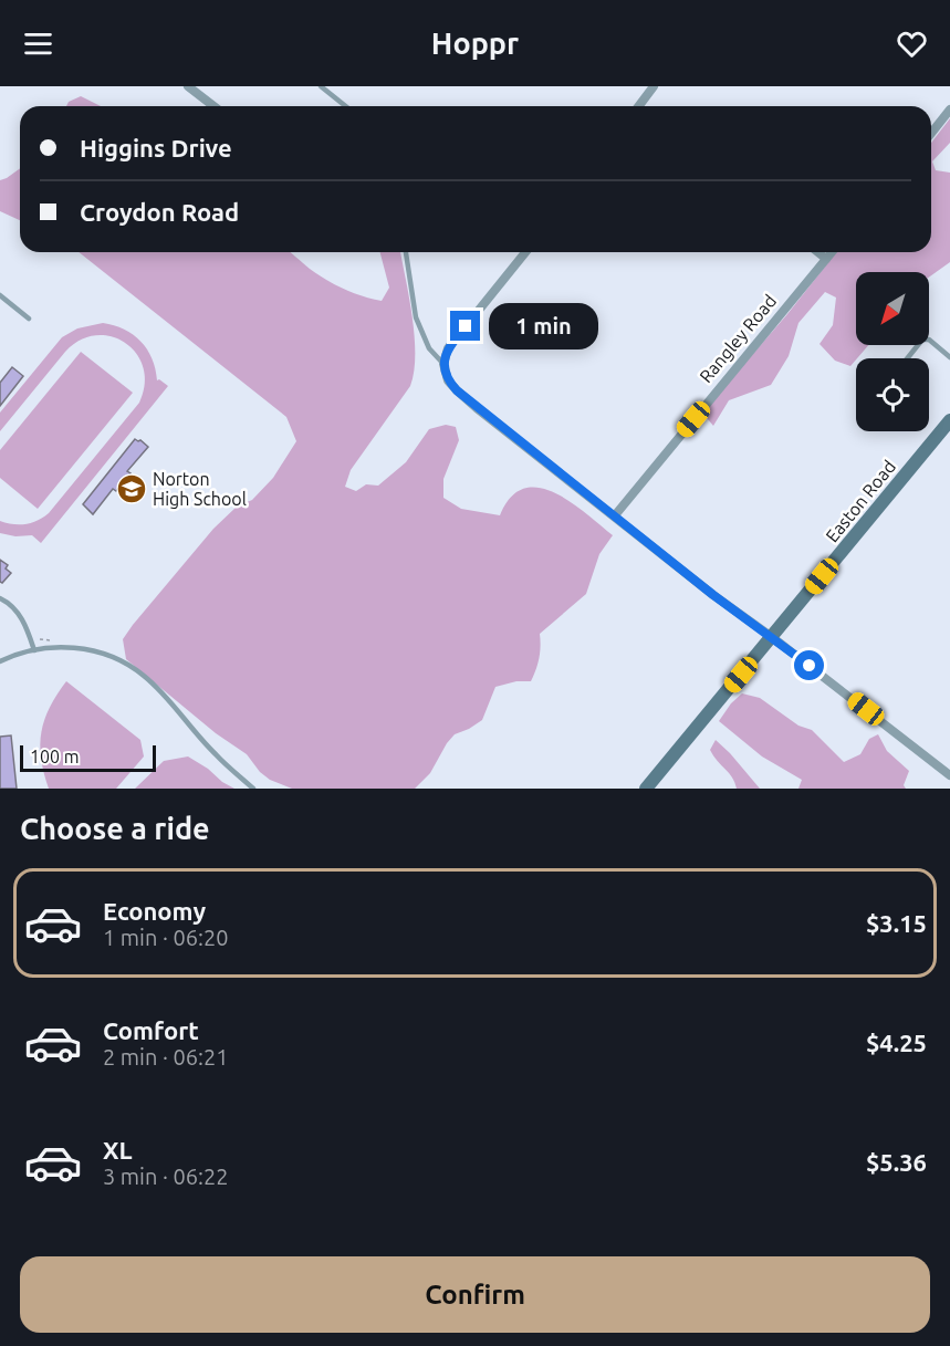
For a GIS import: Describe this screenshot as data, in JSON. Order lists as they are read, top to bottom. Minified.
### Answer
{"streets":{"street":["Rangley Road","Easton Road"]},"places":{"school or university":["Norton High School"]},"scale_bar":"100 m","north":"bottom left","page":{"header":"Hoppr","banner":["Higgins Drive","Croydon Road"],"bubble":"1 min","scale":"100 m","heading":"Choose a ride","list":[{"name":"Economy","note":"1 min · 06:20","value":"$3.15"},{"name":"Comfort","note":"2 min · 06:21","value":"$4.25"},{"name":"XL","note":"3 min · 06:22","value":"$5.36"}],"buttons":"Confirm"}}
